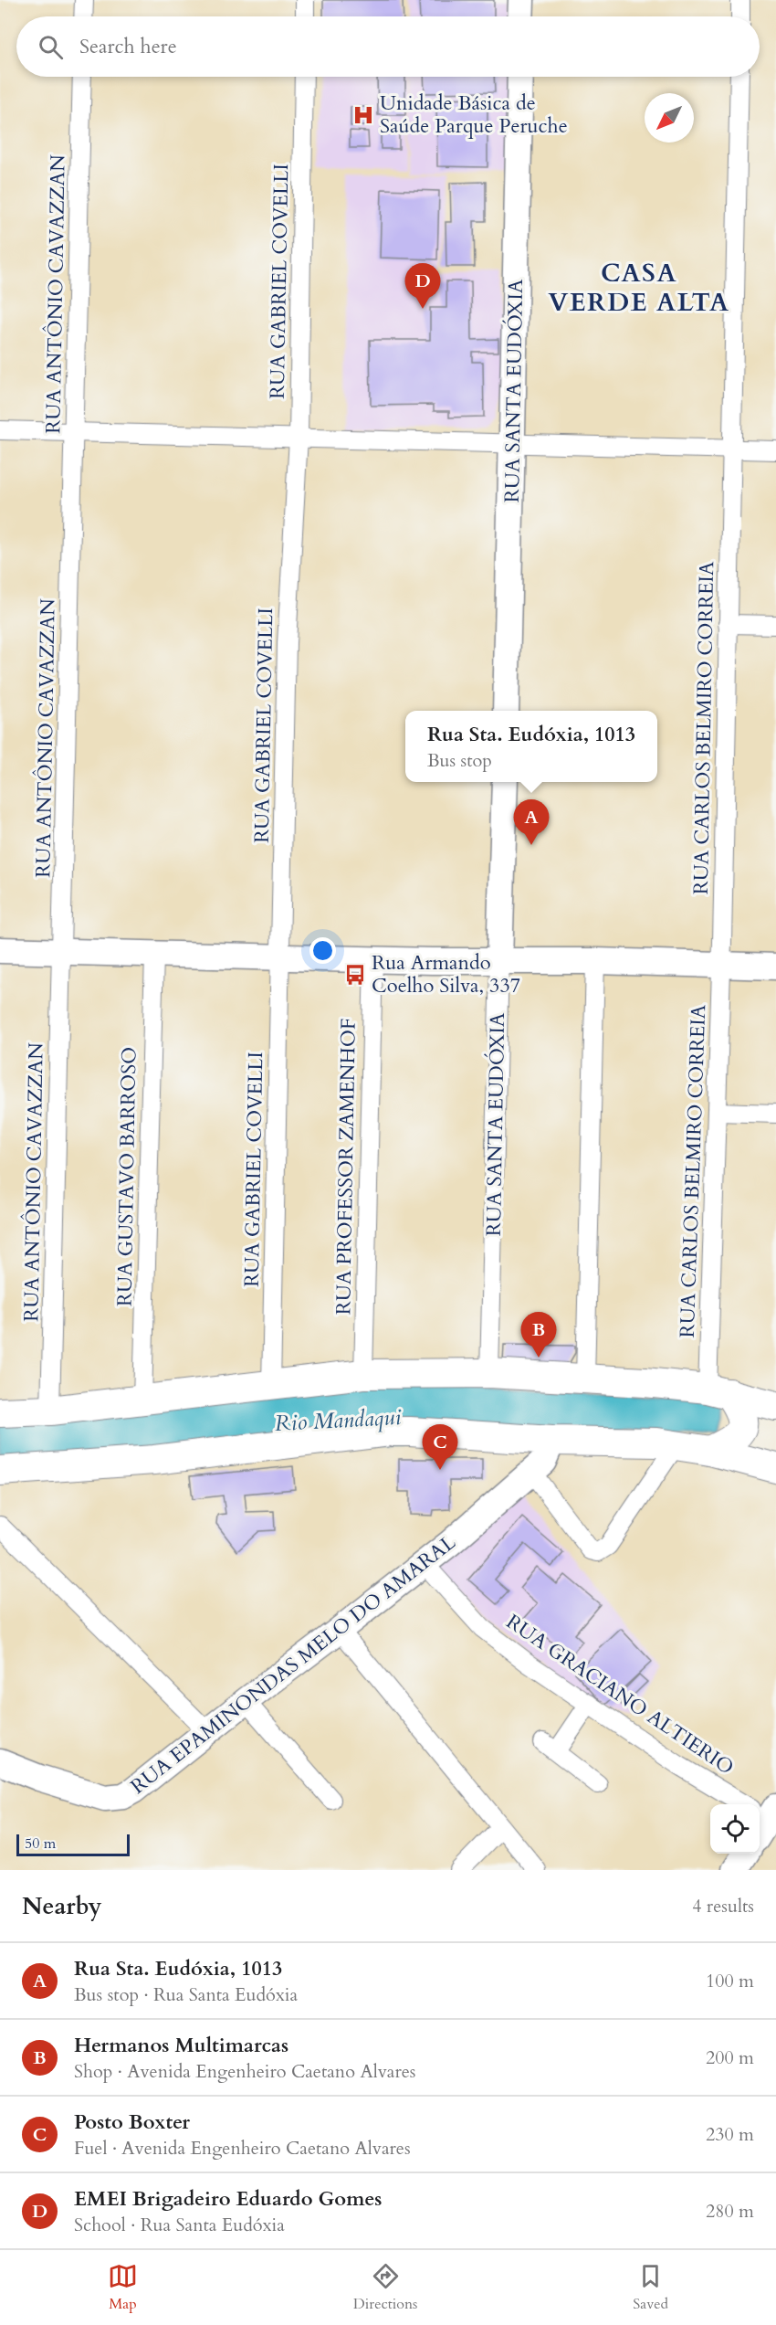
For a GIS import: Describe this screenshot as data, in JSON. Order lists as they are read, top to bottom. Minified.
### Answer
{"streets":{"street":["RUA GABRIEL COVELLI","RUA ANTÔNIO CAVAZZAN","RUA SANTA EUDÓXIA","RUA CARLOS BELMIRO CORREIA","RUA PROFESSOR ZAMENHOF","RUA GUSTAVO BARROSO","RUA EPAMINONDAS MELO DO AMARAL","RUA GRACIANO ALTIERIO"]},"crossings":[["RUA EPAMINONDAS MELO DO AMARAL","RUA GRACIANO ALTIERIO"]],"districts":["CASA VERDE ALTA"],"water":["Rio Mandaqui"],"places":{"hospital":["Unidade Básica de Saúde Parque Peruche"],"bus stop":["Rua Armando Coelho Silva, 337"]},"scale_bar":"50 m","north":"bottom left","page":{"search":"Search here","pins":["D","A","B","C"],"popup":["Rua Sta. Eudóxia, 1013","Bus stop"],"scale":"50 m","heading":["Nearby","4 results"],"list":[{"mark":"A","name":"Rua Sta. Eudóxia, 1013","note":"Bus stop · Rua Santa Eudóxia","value":"100 m"},{"mark":"B","name":"Hermanos Multimarcas","note":"Shop · Avenida Engenheiro Caetano Alvares","value":"200 m"},{"mark":"C","name":"Posto Boxter","note":"Fuel · Avenida Engenheiro Caetano Alvares","value":"230 m"},{"mark":"D","name":"EMEI Brigadeiro Eduardo Gomes","note":"School · Rua Santa Eudóxia","value":"280 m"}],"nav":["Map","Directions","Saved"]}}
